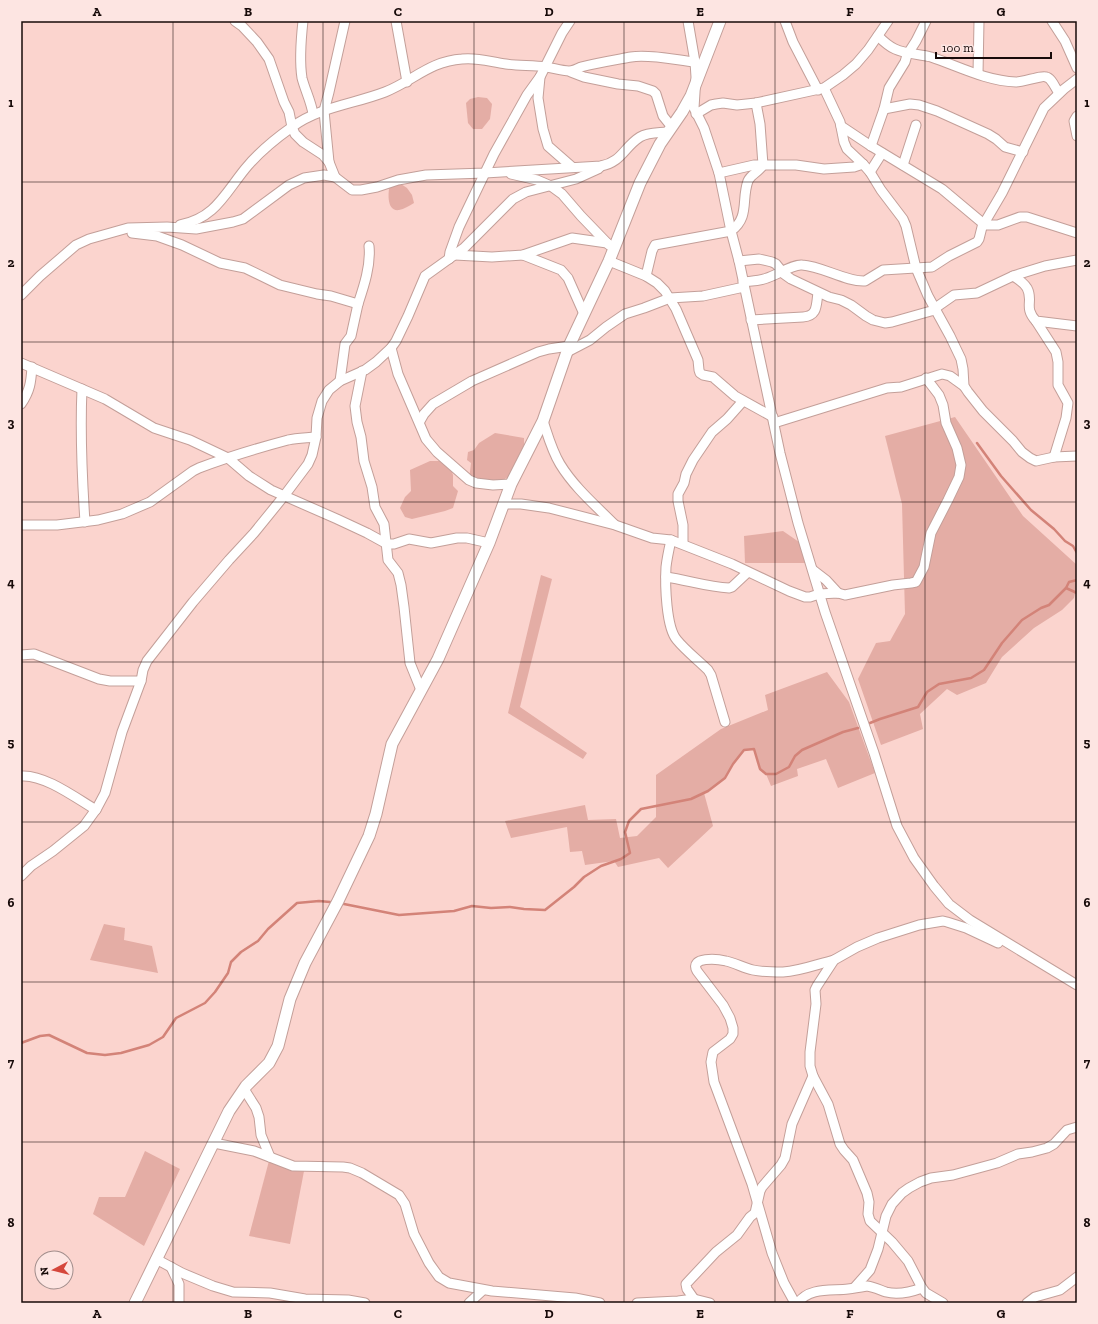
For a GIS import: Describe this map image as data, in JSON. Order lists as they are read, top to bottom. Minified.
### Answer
{"scale_bar":"100 m","north":"left","grid":{"columns":["A","B","C","D","E","F","G"],"rows":["1","2","3","4","5","6","7","8"]}}
